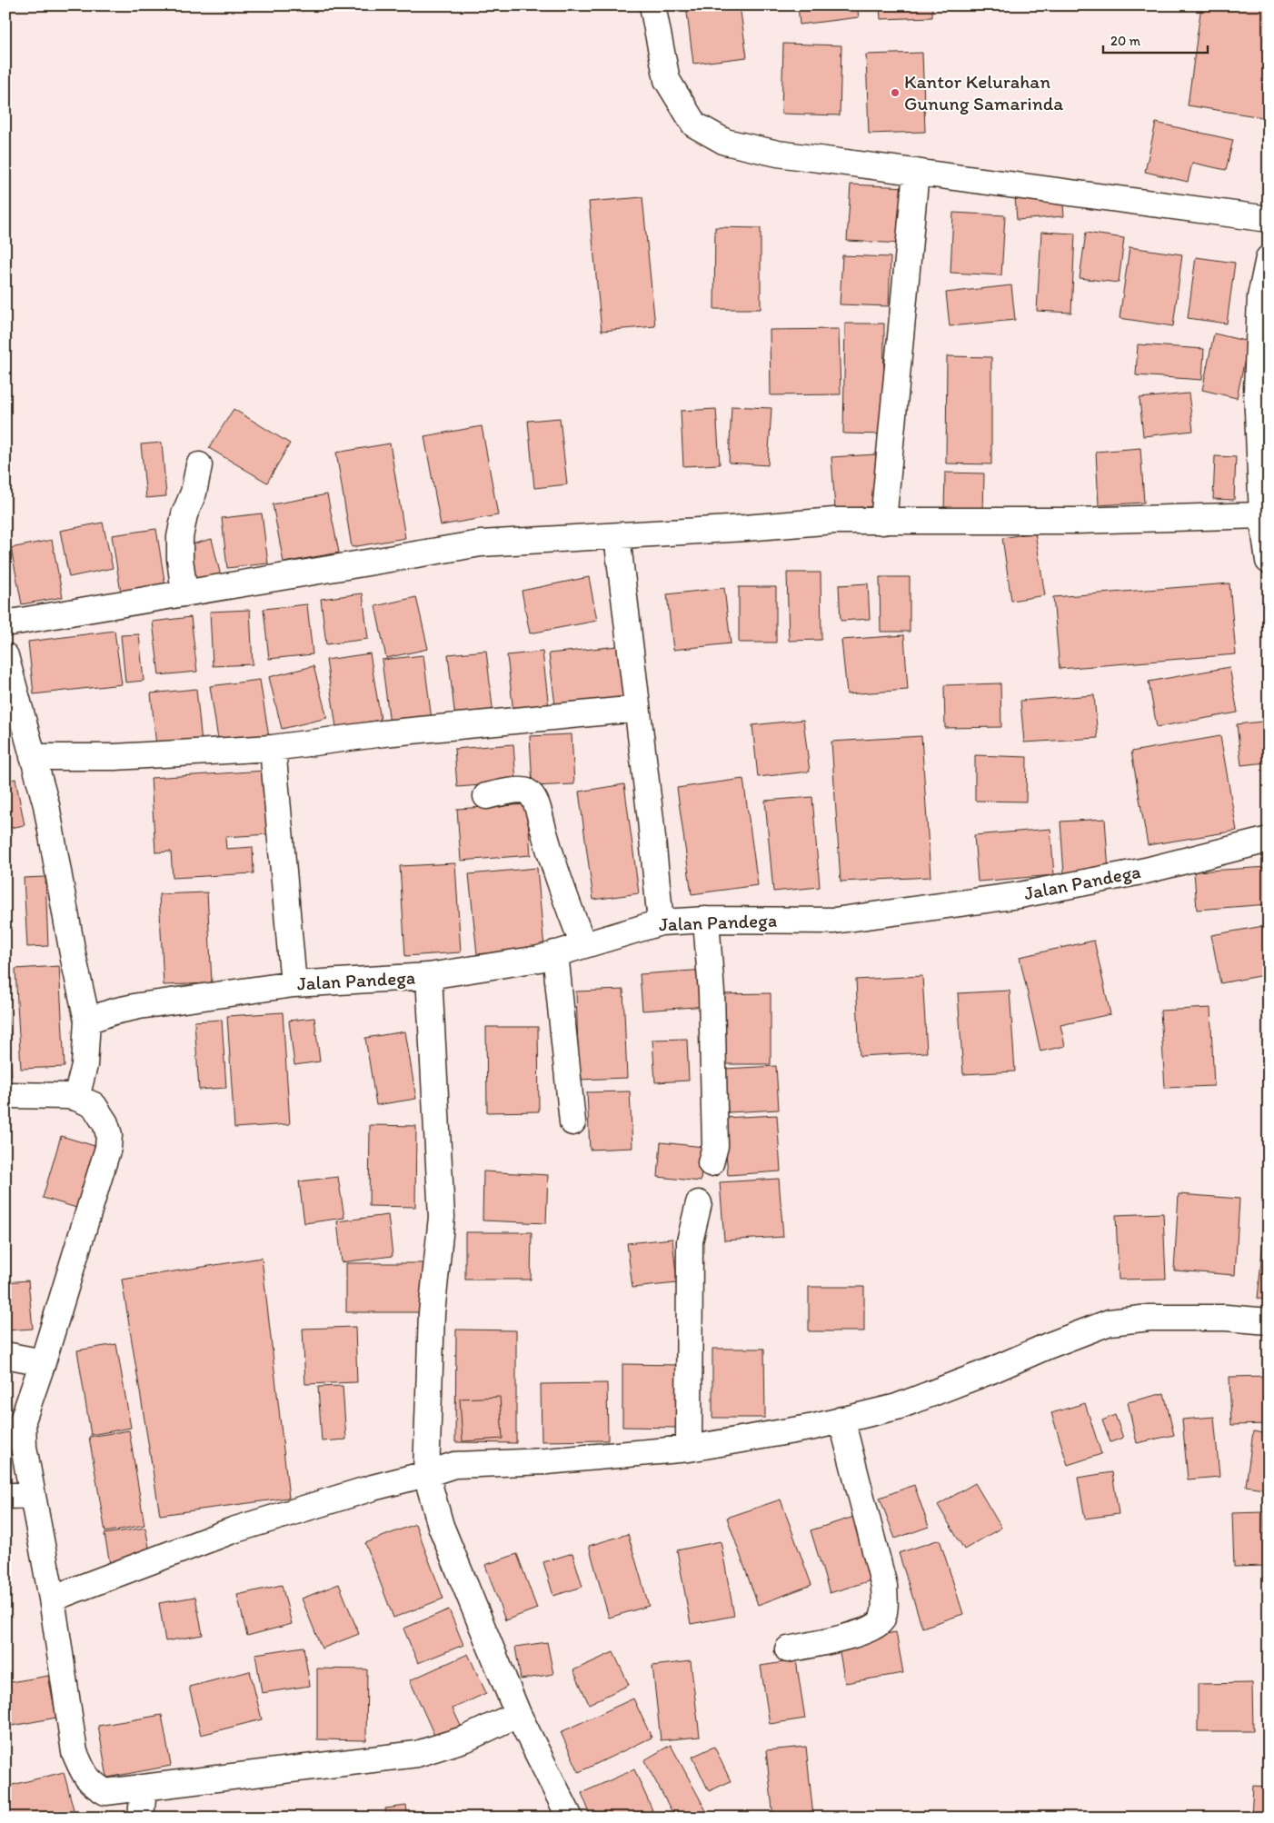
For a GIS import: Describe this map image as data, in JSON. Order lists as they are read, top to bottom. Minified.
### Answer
{"streets":{"street":["Jalan Pandega"]},"places":["Kantor Kelurahan Gunung Samarinda"],"scale_bar":"20 m"}
